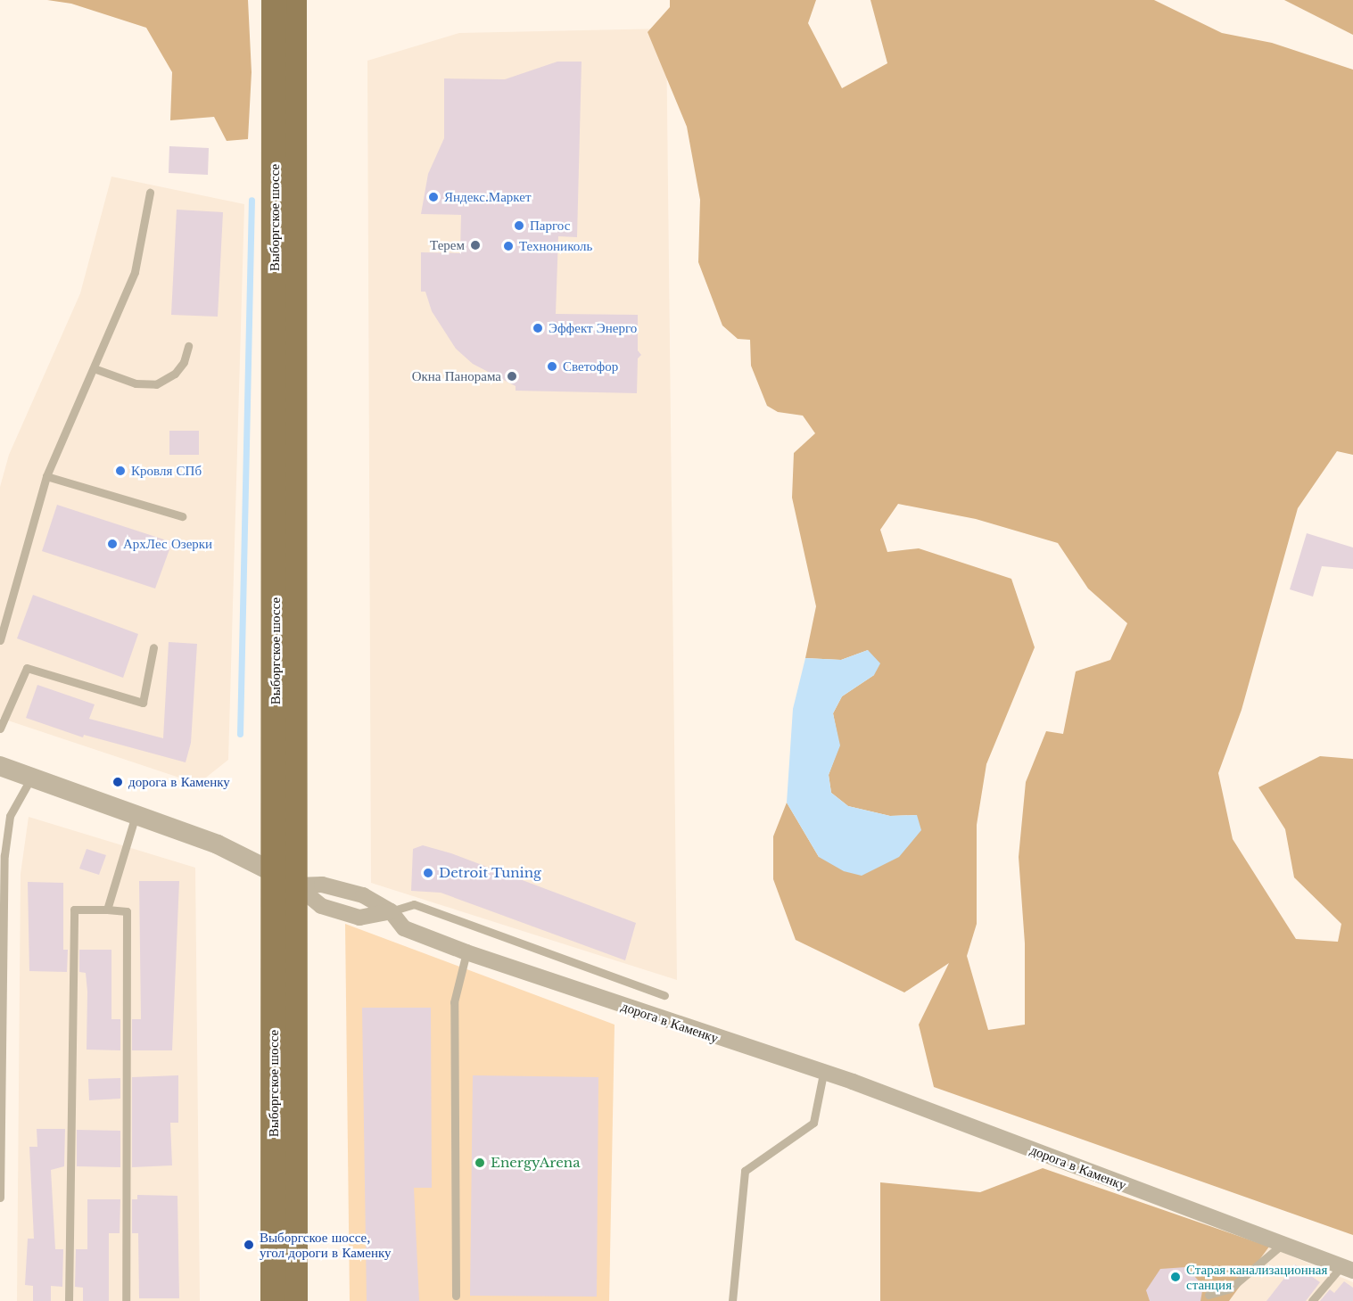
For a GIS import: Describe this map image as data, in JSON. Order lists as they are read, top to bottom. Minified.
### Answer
{"streets":{"main road":["Выборгское шоссе"],"street":["дорога в Каменку"]},"crossings":[["Выборгское шоссе","дорога в Каменку"]],"places":["Яндекс.Маркет","Паргос","Терем","Технониколь","Эффект Энерго","Светофор","Окна Панорама","Кровля СПб","АрхЛес Озерки","дорога в Каменку","Detroit Tuning","EnergyArena","Выборгское шоссе, угол дороги в Каменку","Старая канализационная станция"]}
